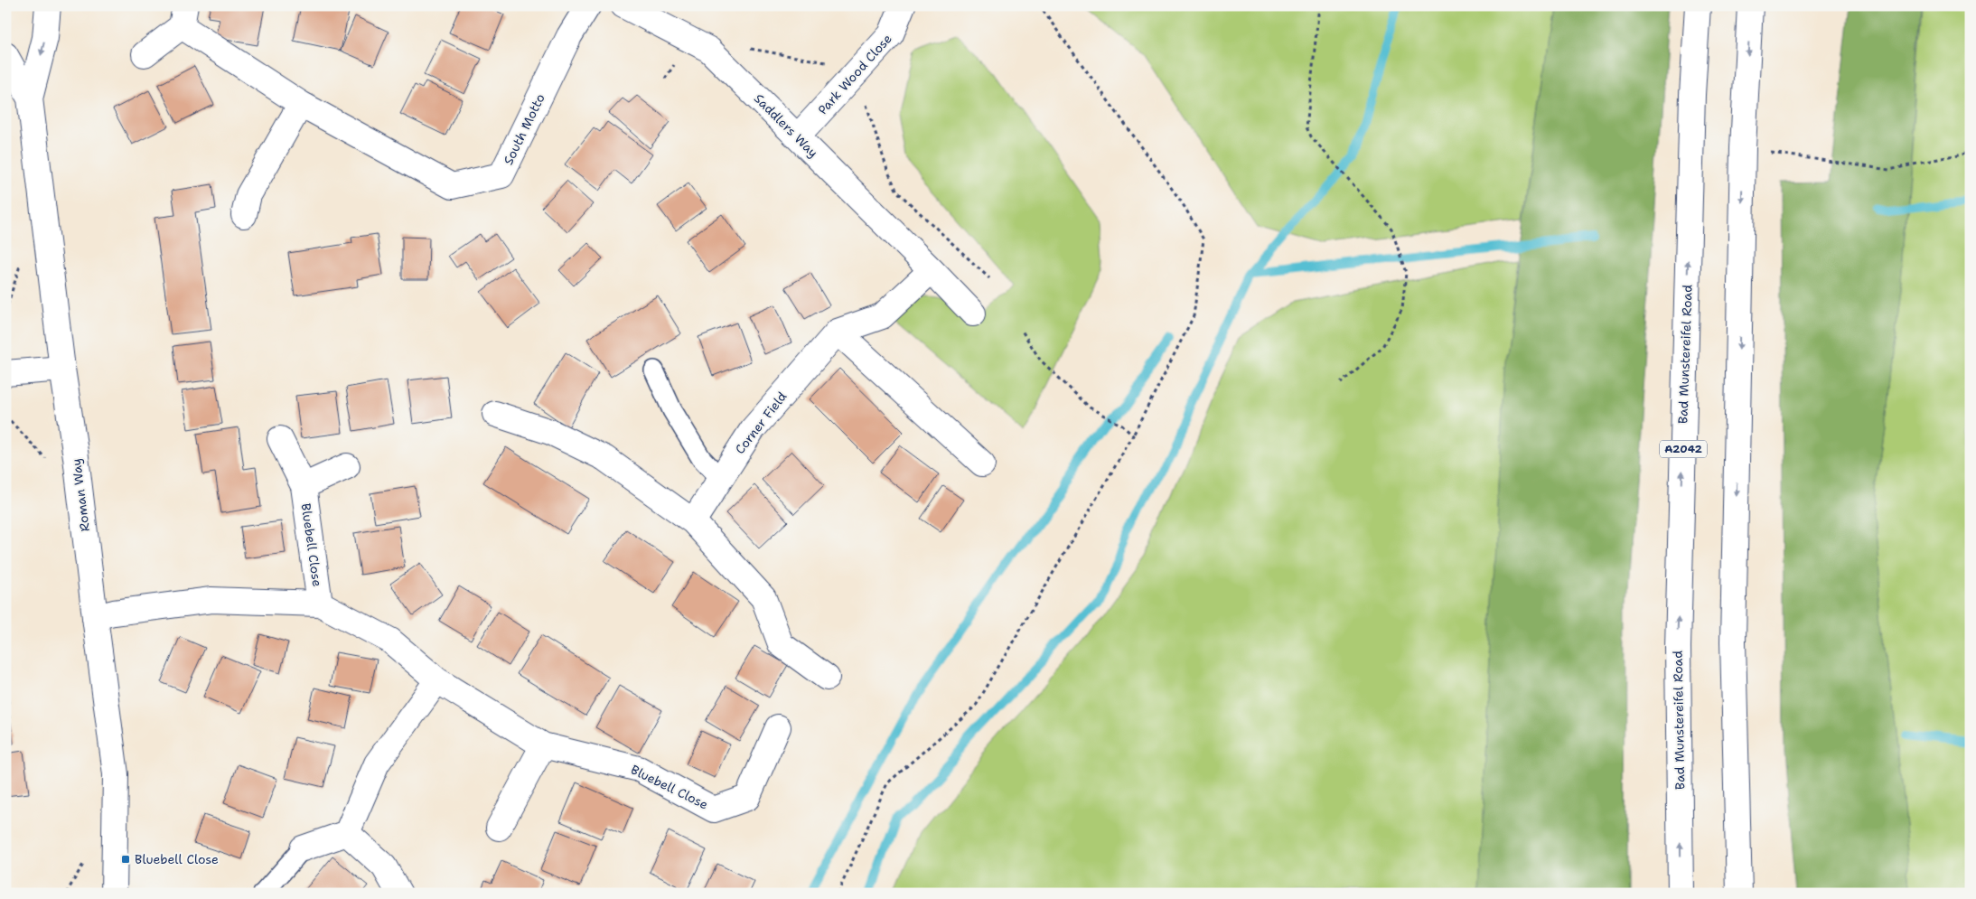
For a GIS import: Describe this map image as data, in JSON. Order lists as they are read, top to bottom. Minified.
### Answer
{"streets":{"street":["Park Wood Close","Saddlers Way","South Motto","Bad Munstereifel Road","Corner Field","A2042","Roman Way","Bluebell Close"]},"crossings":[["Park Wood Close","Saddlers Way"],["Saddlers Way","Corner Field"],["Roman Way","Bluebell Close"]],"places":{"transit":["Bluebell Close"]}}
